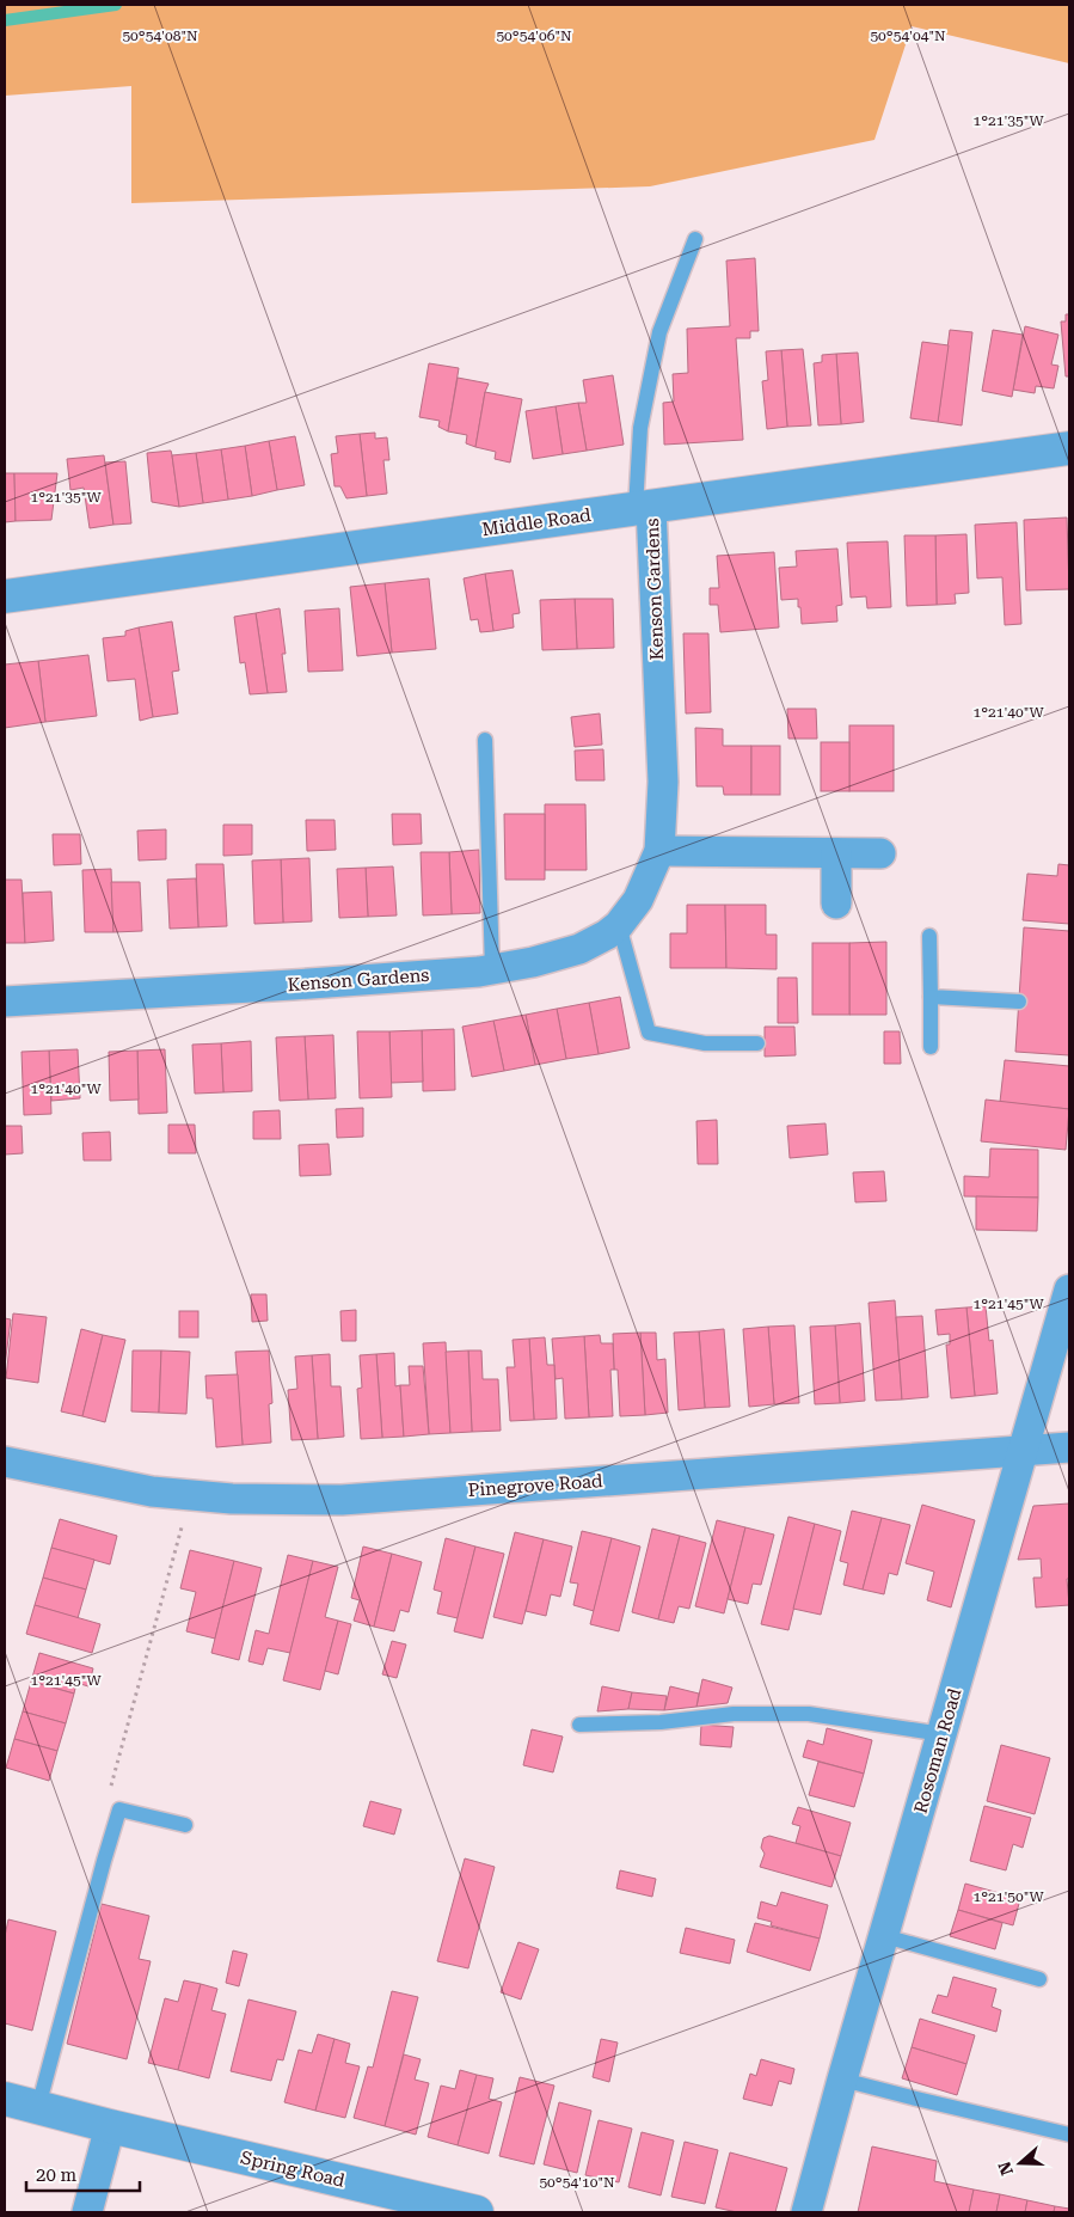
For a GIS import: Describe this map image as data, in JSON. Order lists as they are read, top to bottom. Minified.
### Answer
{"streets":{"street":["Middle Road","Kenson Gardens","Pinegrove Road","Rosoman Road","Spring Road"]},"crossings":[["Middle Road","Kenson Gardens"],["Pinegrove Road","Rosoman Road"]],"scale_bar":"20 m","north":"left","coordinates":["50°54'08\"N","50°54'06\"N","50°54'04\"N","1°21'35\"W","1°21'40\"W","1°21'45\"W","1°21'50\"W","50°54'10\"N"]}
